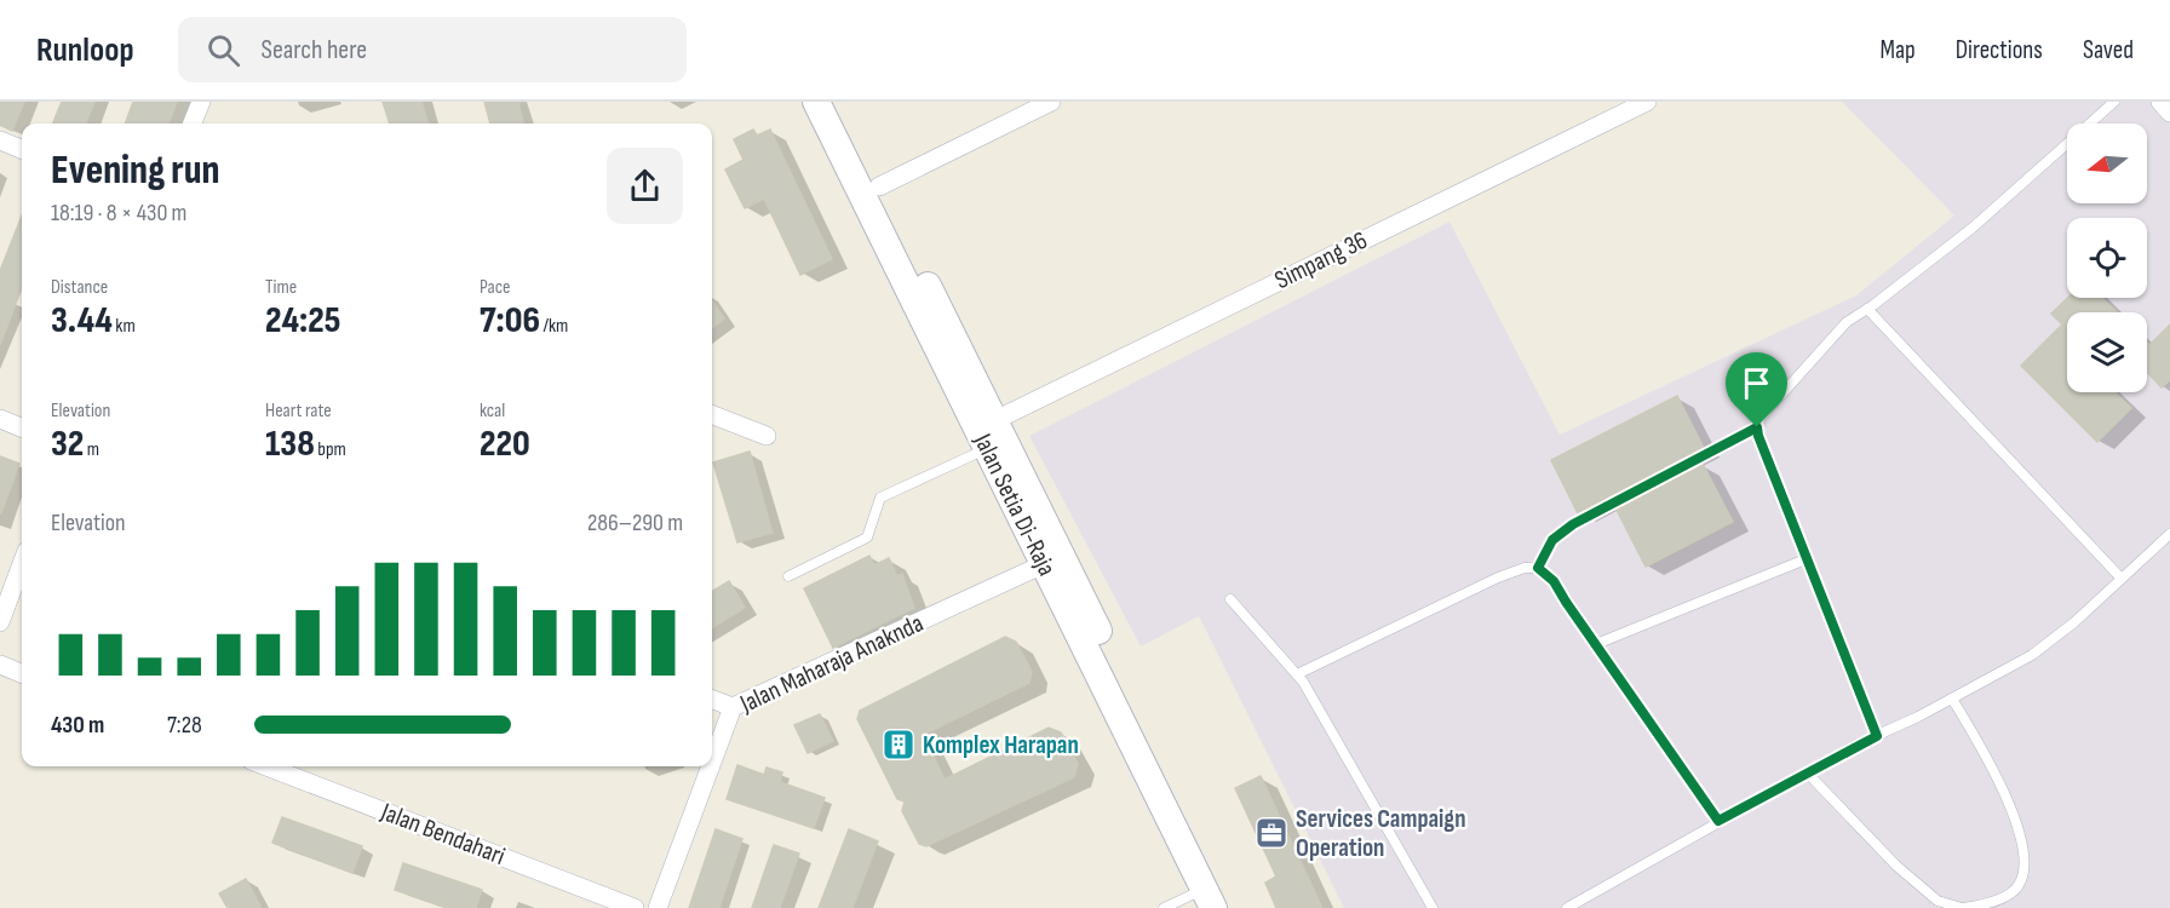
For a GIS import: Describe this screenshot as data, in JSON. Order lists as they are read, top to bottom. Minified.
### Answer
{"streets":{"main road":["Jalan Setia Di-Raja"],"street":["Simpang 36","Jalan Maharaja Anaknda","Jalan Bendahari"]},"crossings":[["Simpang 36","Jalan Setia Di-Raja"],["Jalan Setia Di-Raja","Jalan Maharaja Anaknda"]],"places":{"building":["Komplex Harapan"],"office":["Services Campaign Operation"]},"north":"left","page":{"header":"Runloop","search":"Search here","nav":["Map","Directions","Saved"],"heading":["Evening run","18:19 · 8 × 430 m"],"stats":[["Distance","3.44 km"],["Time","24:25"],["Pace","7:06 /km"],["Elevation","32 m"],["Heart rate","138 bpm"],["kcal","220"]],"chart":["Elevation","286–290 m"],"list":[{"name":"430 m","note":"7:28"}]}}
